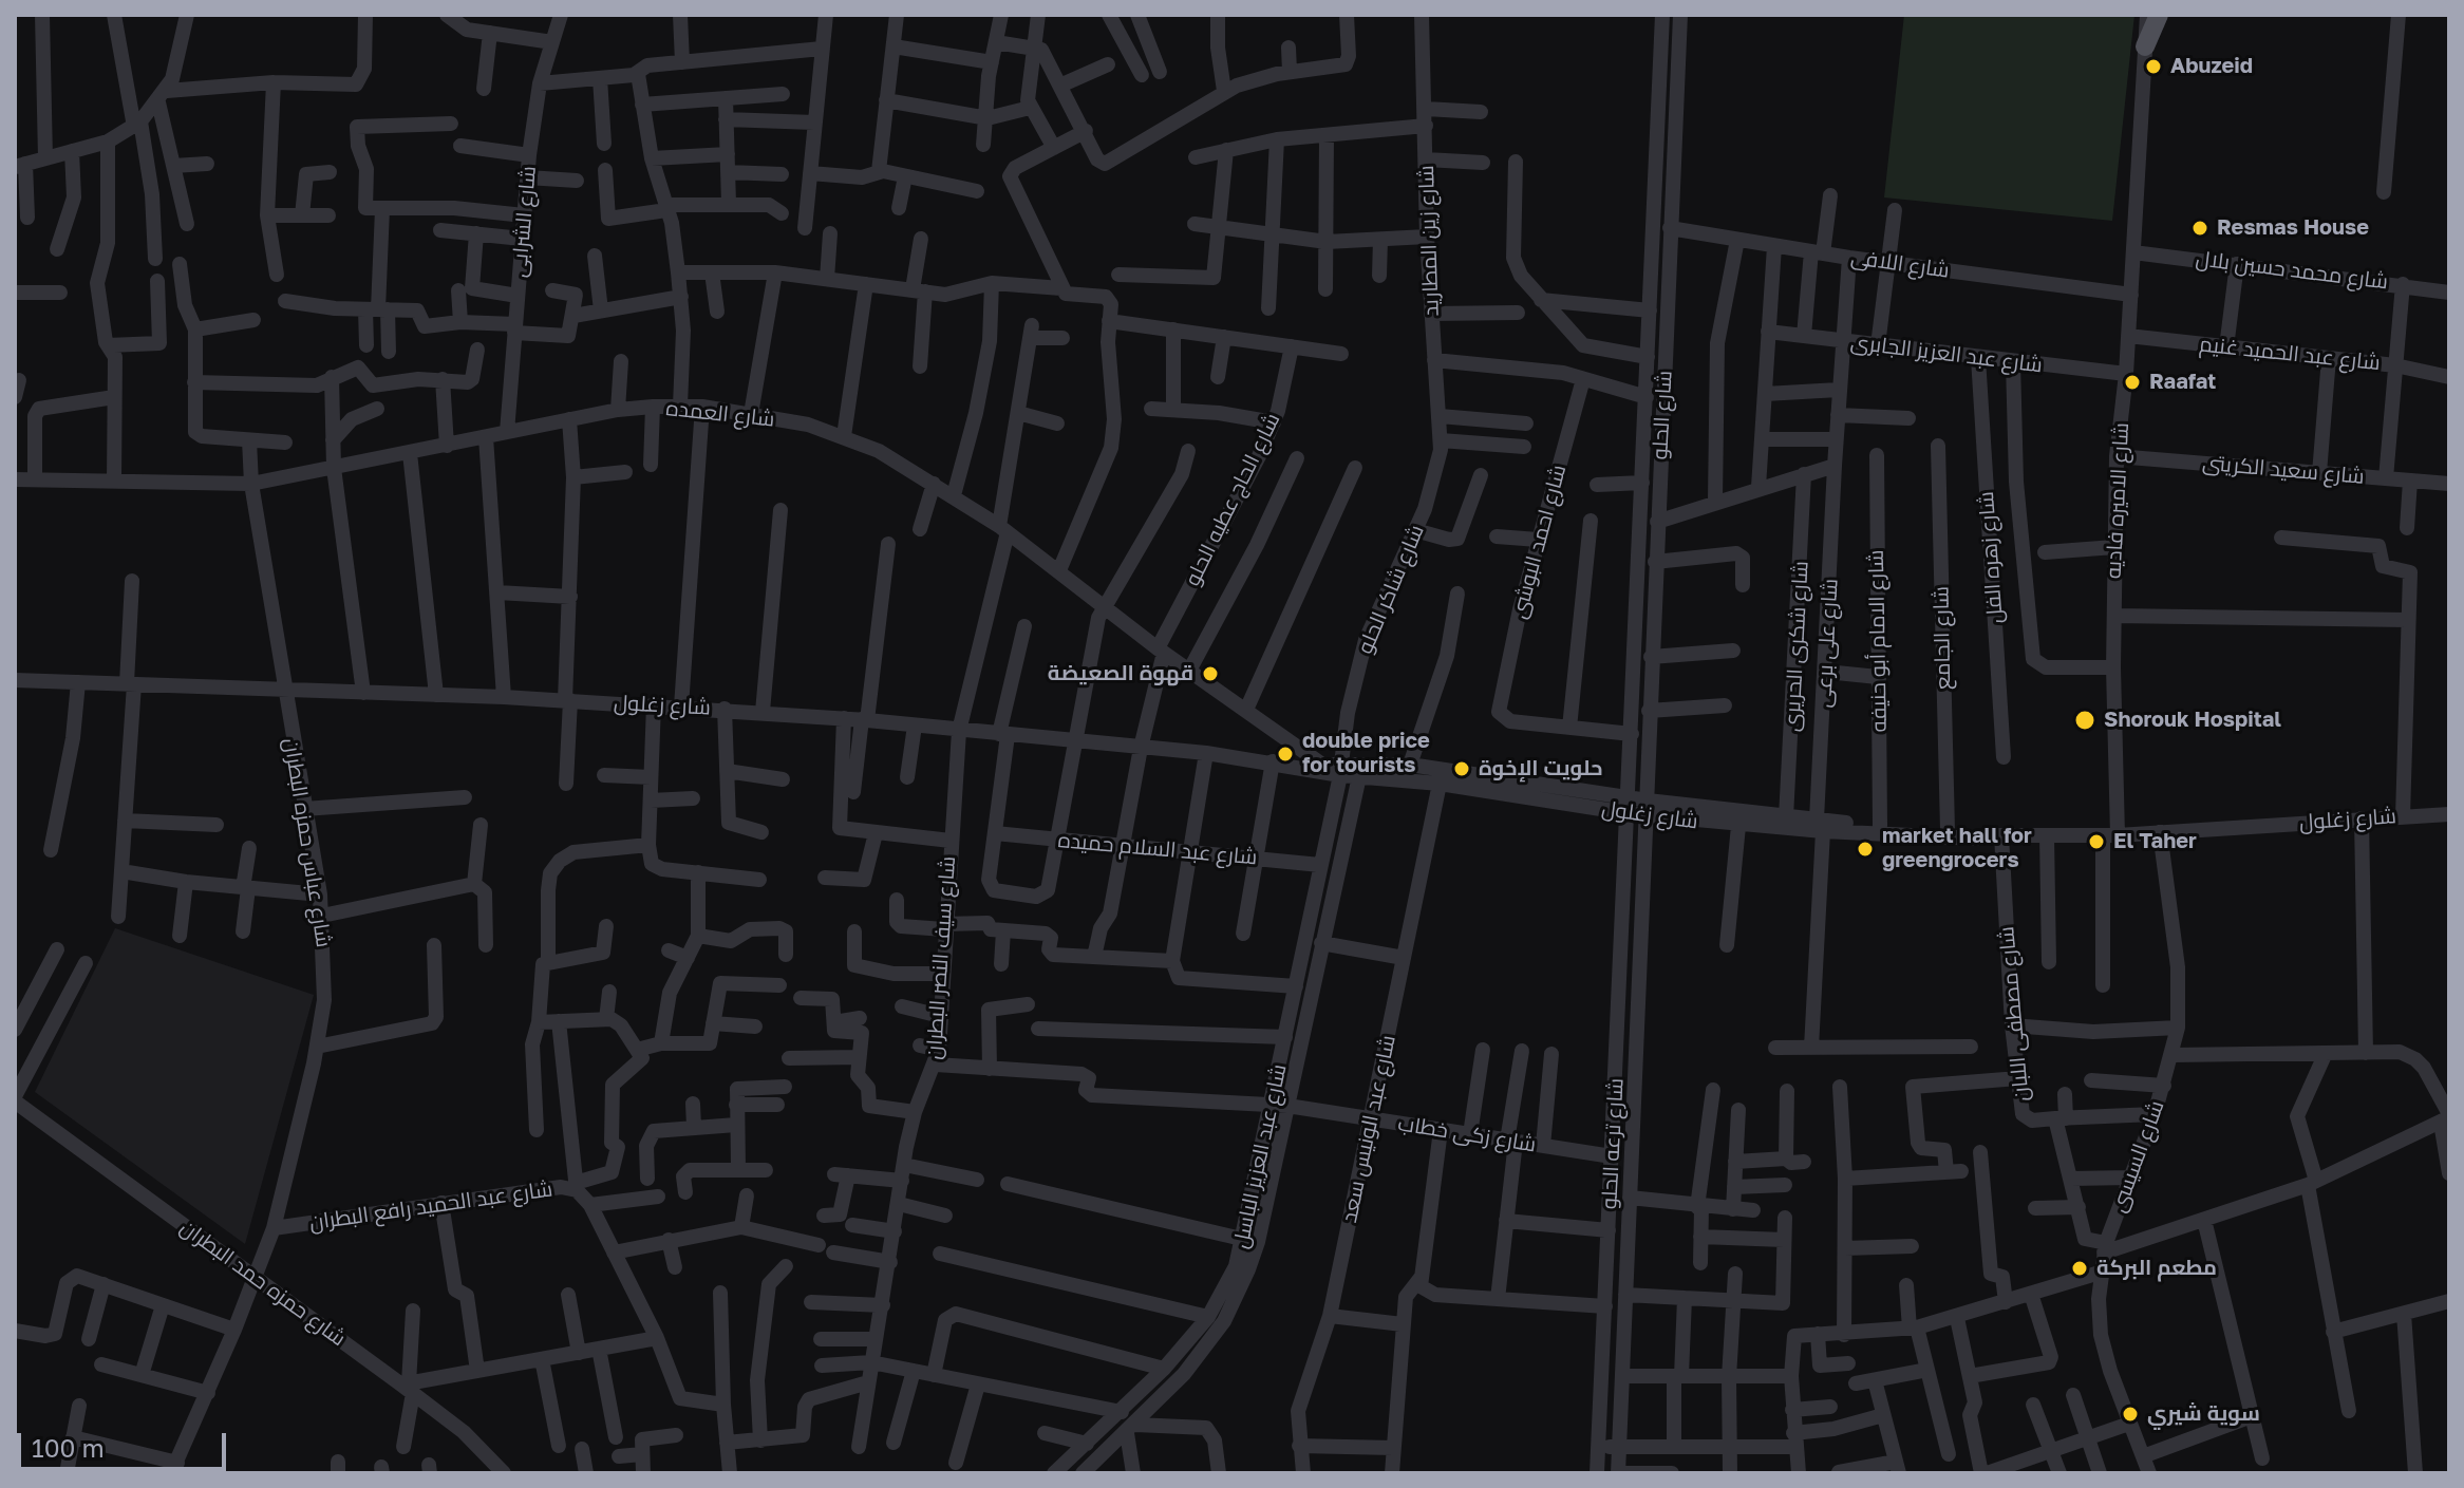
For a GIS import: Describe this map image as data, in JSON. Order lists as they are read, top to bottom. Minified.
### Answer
{"streets":{"street":["شارع الشرابى","شارع زين المطاريد","شارع اللافى","شارع محمد حسين بلال","شارع عبد العزيز الجابرى","شارع عبد الحميد غنيم","شارع العمده","شارع الحلو","شارع سعيد الكريتى","شارع الحاج عطيه الحلو","شارع الاميره فاديه","شارع احمد البوشى","شارع زهره الفل","شارع شاكر الحلو","شارع الجامع","شارع الامام أبو حنيفه","شارع على برعى","شارع شكرى الحريرى","شارع زغلول","شارع عباس حمزه البطران","شارع عبد السلام حميده","شارع سيف النصر البطران","شارع مصطفى اللبان","شارع عبد الونيس سعد","شارع زكى خطاب","شارع ترعه الحلو","شارع عبد العزيز الباسل","شارع السيسى","شارع عبد الحميد رافع البطران","شارع حمزه حمد البطران"]},"crossings":[["شارع الشرابى","شارع العمده"],["شارع زين المطاريد","شارع شاكر الحلو"],["شارع اللافى","شارع الحلو"],["شارع اللافى","شارع الاميره فاديه"],["شارع اللافى","شارع على برعى"],["شارع محمد حسين بلال","شارع الاميره فاديه"],["شارع عبد العزيز الجابرى","شارع الاميره فاديه"],["شارع عبد العزيز الجابرى","شارع زهره الفل"],["شارع عبد العزيز الجابرى","شارع على برعى"],["شارع عبد الحميد غنيم","شارع الاميره فاديه"],["شارع العمده","شارع الحاج عطيه الحلو"],["شارع العمده","شارع شاكر الحلو"],["شارع العمده","شارع زغلول"],["شارع العمده","شارع عباس حمزه البطران"],["شارع العمده","شارع سيف النصر البطران"],["شارع العمده","شارع عبد العزيز الباسل"],["شارع الحلو","شارع زغلول"],["شارع الحلو","شارع ترعه الحلو"],["شارع سعيد الكريتى","شارع الاميره فاديه"],["شارع الحاج عطيه الحلو","شارع زغلول"],["شارع الحاج عطيه الحلو","شارع عبد السلام حميده"],["شارع الاميره فاديه","شارع زغلول"],["شارع شاكر الحلو","شارع زغلول"],["شارع شاكر الحلو","شارع عبد العزيز الباسل"],["شارع الجامع","شارع زغلول"],["شارع الامام أبو حنيفه","شارع زغلول"],["شارع على برعى","شارع زغلول"],["شارع شكرى الحريرى","شارع زغلول"],["شارع زغلول","شارع عباس حمزه البطران"],["شارع زغلول","شارع سيف النصر البطران"],["شارع زغلول","شارع مصطفى اللبان"],["شارع زغلول","شارع عبد الونيس سعد"],["شارع زغلول","شارع ترعه الحلو"],["شارع زغلول","شارع عبد العزيز الباسل"],["شارع زغلول","شارع السيسى"],["شارع عباس حمزه البطران","شارع عبد الحميد رافع البطران"],["شارع عباس حمزه البطران","شارع حمزه حمد البطران"],["شارع عبد السلام حميده","شارع عبد العزيز الباسل"],["شارع مصطفى اللبان","شارع السيسى"],["شارع عبد الونيس سعد","شارع زكى خطاب"],["شارع زكى خطاب","شارع ترعه الحلو"],["شارع زكى خطاب","شارع عبد العزيز الباسل"]],"places":["Abuzeid","Resmas House","Raafat","قهوة الصعيضة","Shorouk Hospital","double price for tourists","حلويت الإخوة","El Taher","market hall for greengrocers","مطعم البركة","سوية شيري"],"scale_bar":"100 m"}
